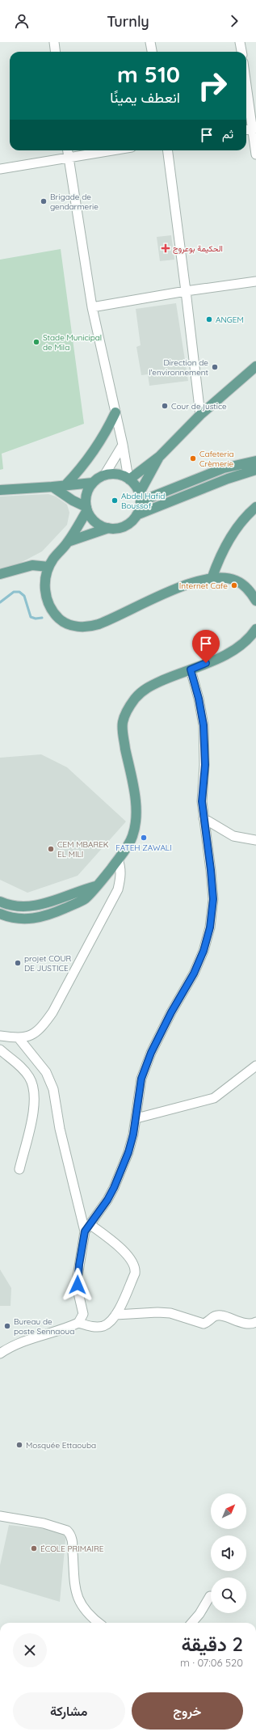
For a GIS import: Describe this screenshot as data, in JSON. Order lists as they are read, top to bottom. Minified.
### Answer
{"places":{"other":["Brigade de gendarmerie","ANGEM","Stade Municipal de Mila","Direction de l'environnement","Cour de justice","Cafeteria Crèmerie","Abdel Hafid Boussof","Internet Cafe","FATEH ZAWALI","CEM MBAREK EL MILI","projet COUR DE JUSTICE","Bureau de poste Sennaoua","Mosquée Ettaouba","ÉCOLE PRIMAIRE"],"health":["الحكيمة بوعروج"]},"north":"top right","page":{"header":"Turnly","turn":["510 m","انعطف يمينًا"],"then":"ثم","heading":["2 دقيقة","520 m · 07:06"],"buttons":["خروج","مشاركة"]}}
